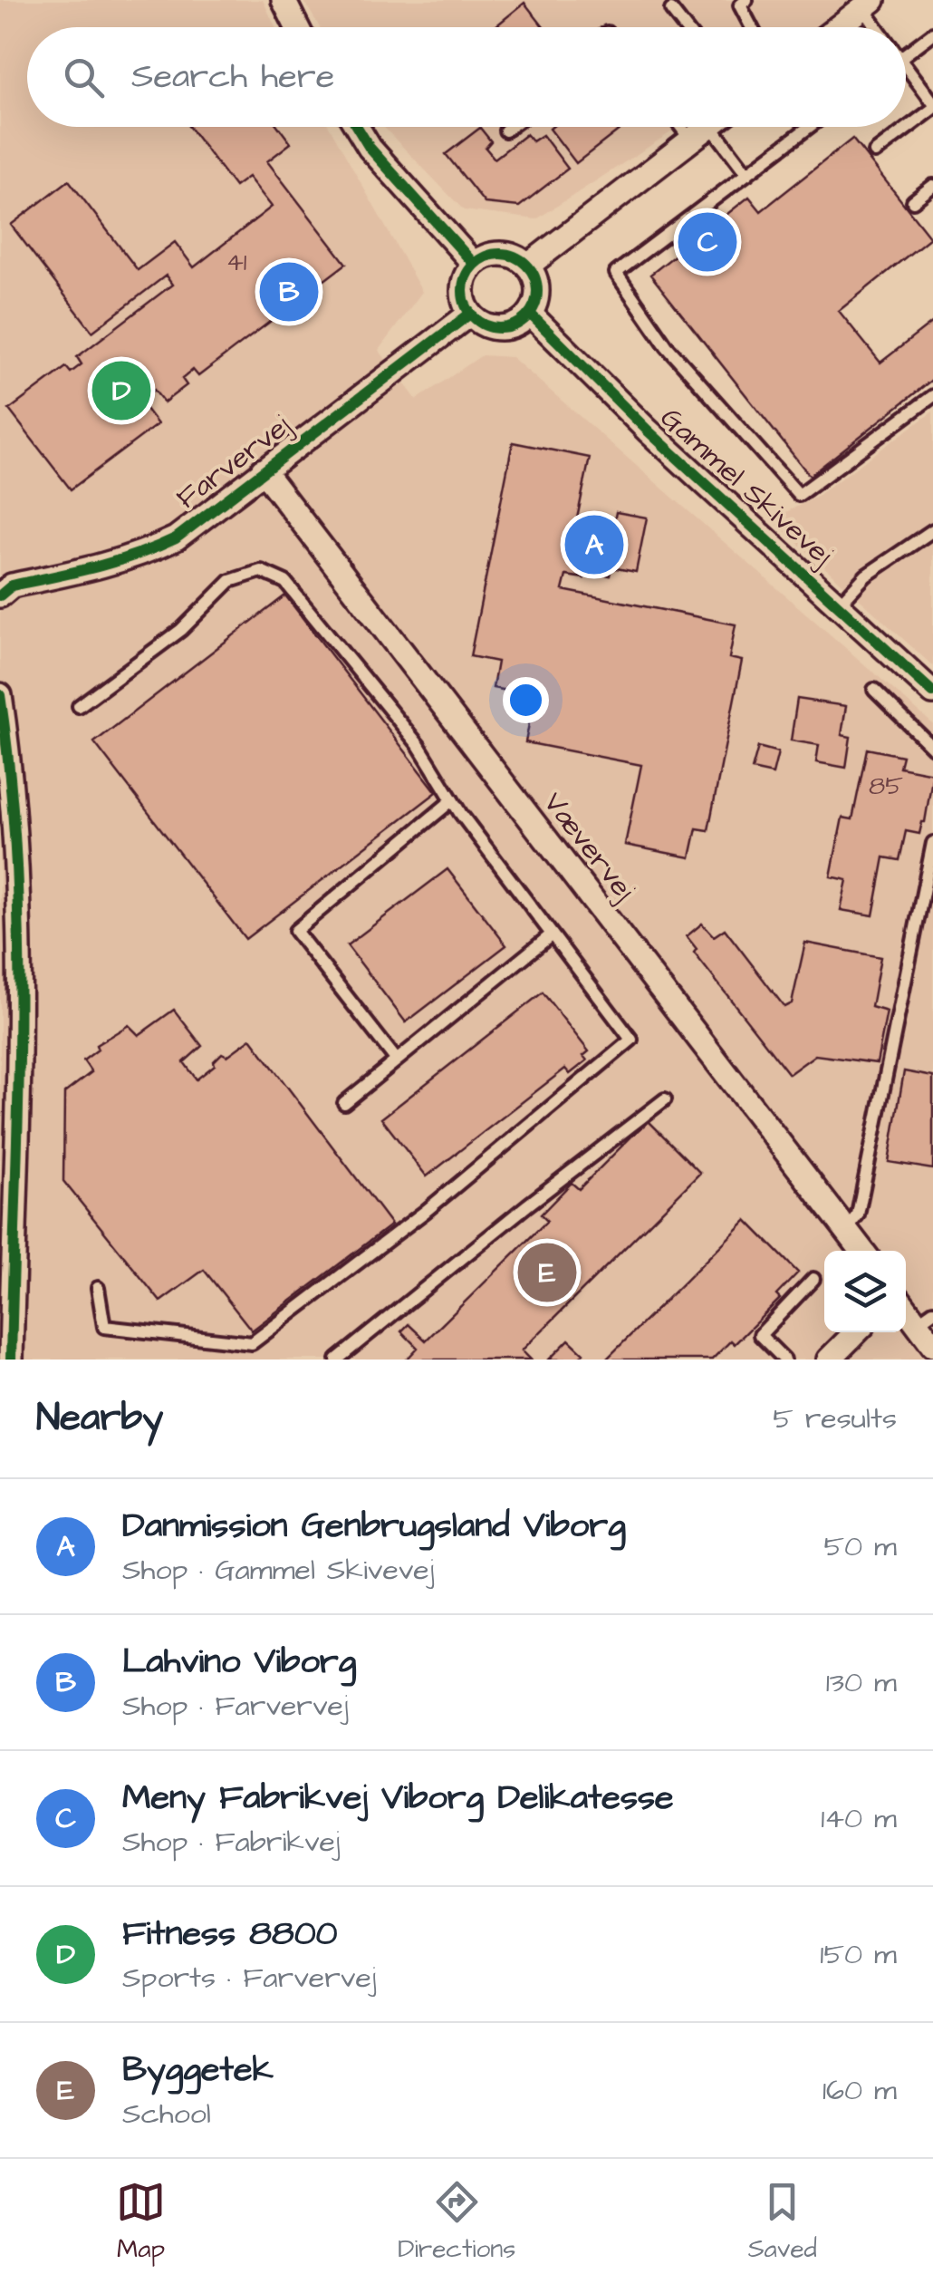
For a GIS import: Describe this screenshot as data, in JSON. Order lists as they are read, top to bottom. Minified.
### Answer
{"streets":{"street":["Farvervej","Gammel Skivevej","Vævervej"]},"crossings":[["Farvervej","Gammel Skivevej"],["Farvervej","Vævervej"]],"house_numbers":["41","85"],"page":{"search":"Search here","pins":["C","B","D","A","E"],"heading":["Nearby","5 results"],"list":[{"mark":"A","name":"Danmission Genbrugsland Viborg","note":"Shop · Gammel Skivevej","value":"50 m"},{"mark":"B","name":"Lahvino Viborg","note":"Shop · Farvervej","value":"130 m"},{"mark":"C","name":"Meny Fabrikvej Viborg Delikatesse","note":"Shop · Fabrikvej","value":"140 m"},{"mark":"D","name":"Fitness 8800","note":"Sports · Farvervej","value":"150 m"},{"mark":"E","name":"Byggetek","note":"School","value":"160 m"}],"nav":["Map","Directions","Saved"]}}
